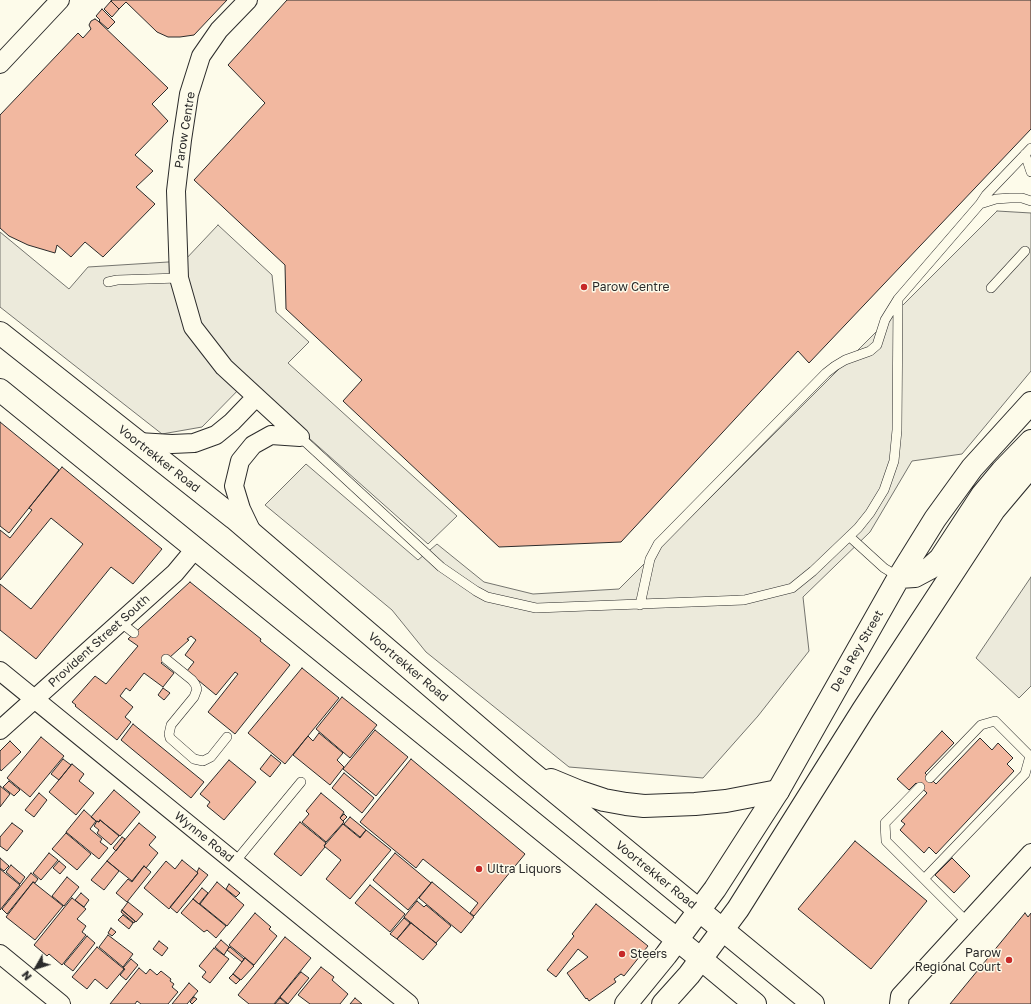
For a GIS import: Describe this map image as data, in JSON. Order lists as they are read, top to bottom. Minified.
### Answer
{"streets":{"main road":["Voortrekker Road","De la Rey Street"],"street":["Parow Centre","Provident Street South","Wynne Road"]},"crossings":[["Voortrekker Road","De la Rey Street"],["Provident Street South","Wynne Road"]],"places":["Parow Centre","Ultra Liquors","Steers","Parow Regional Court"],"north":"bottom left"}
